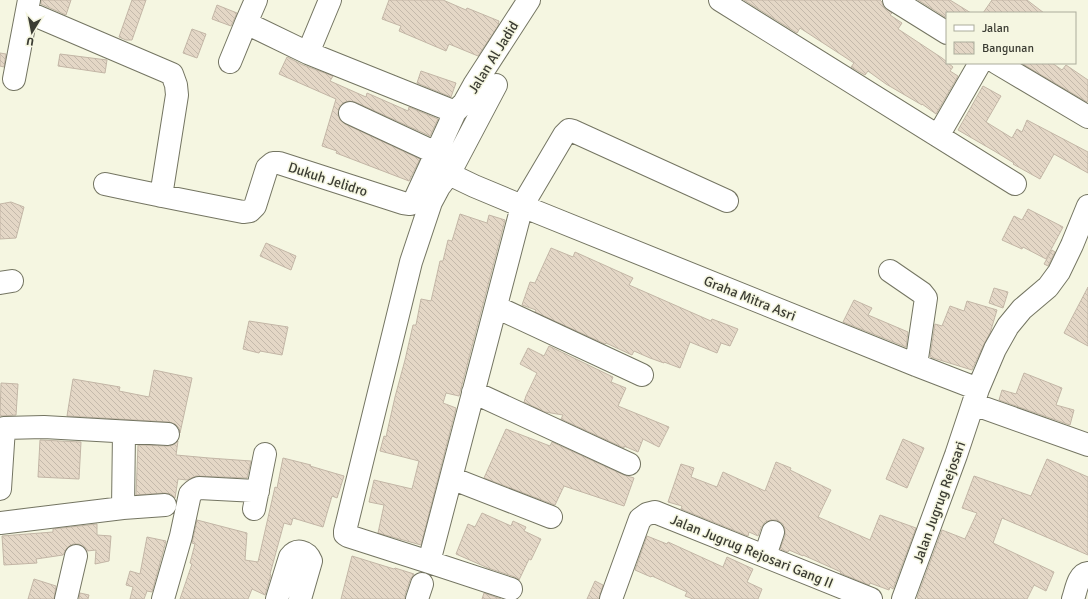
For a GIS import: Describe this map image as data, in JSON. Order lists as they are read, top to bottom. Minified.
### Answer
{"streets":{"street":["Jalan Al Jadid","Dukuh Jelidro","Graha Mitra Asri","Jalan Jugrug Rejosari","Jalan Jugrug Rejosari Gang II"]},"crossings":[["Jalan Al Jadid","Dukuh Jelidro"],["Graha Mitra Asri","Jalan Jugrug Rejosari"]],"legend":["Jalan","Bangunan"],"north":"bottom"}
